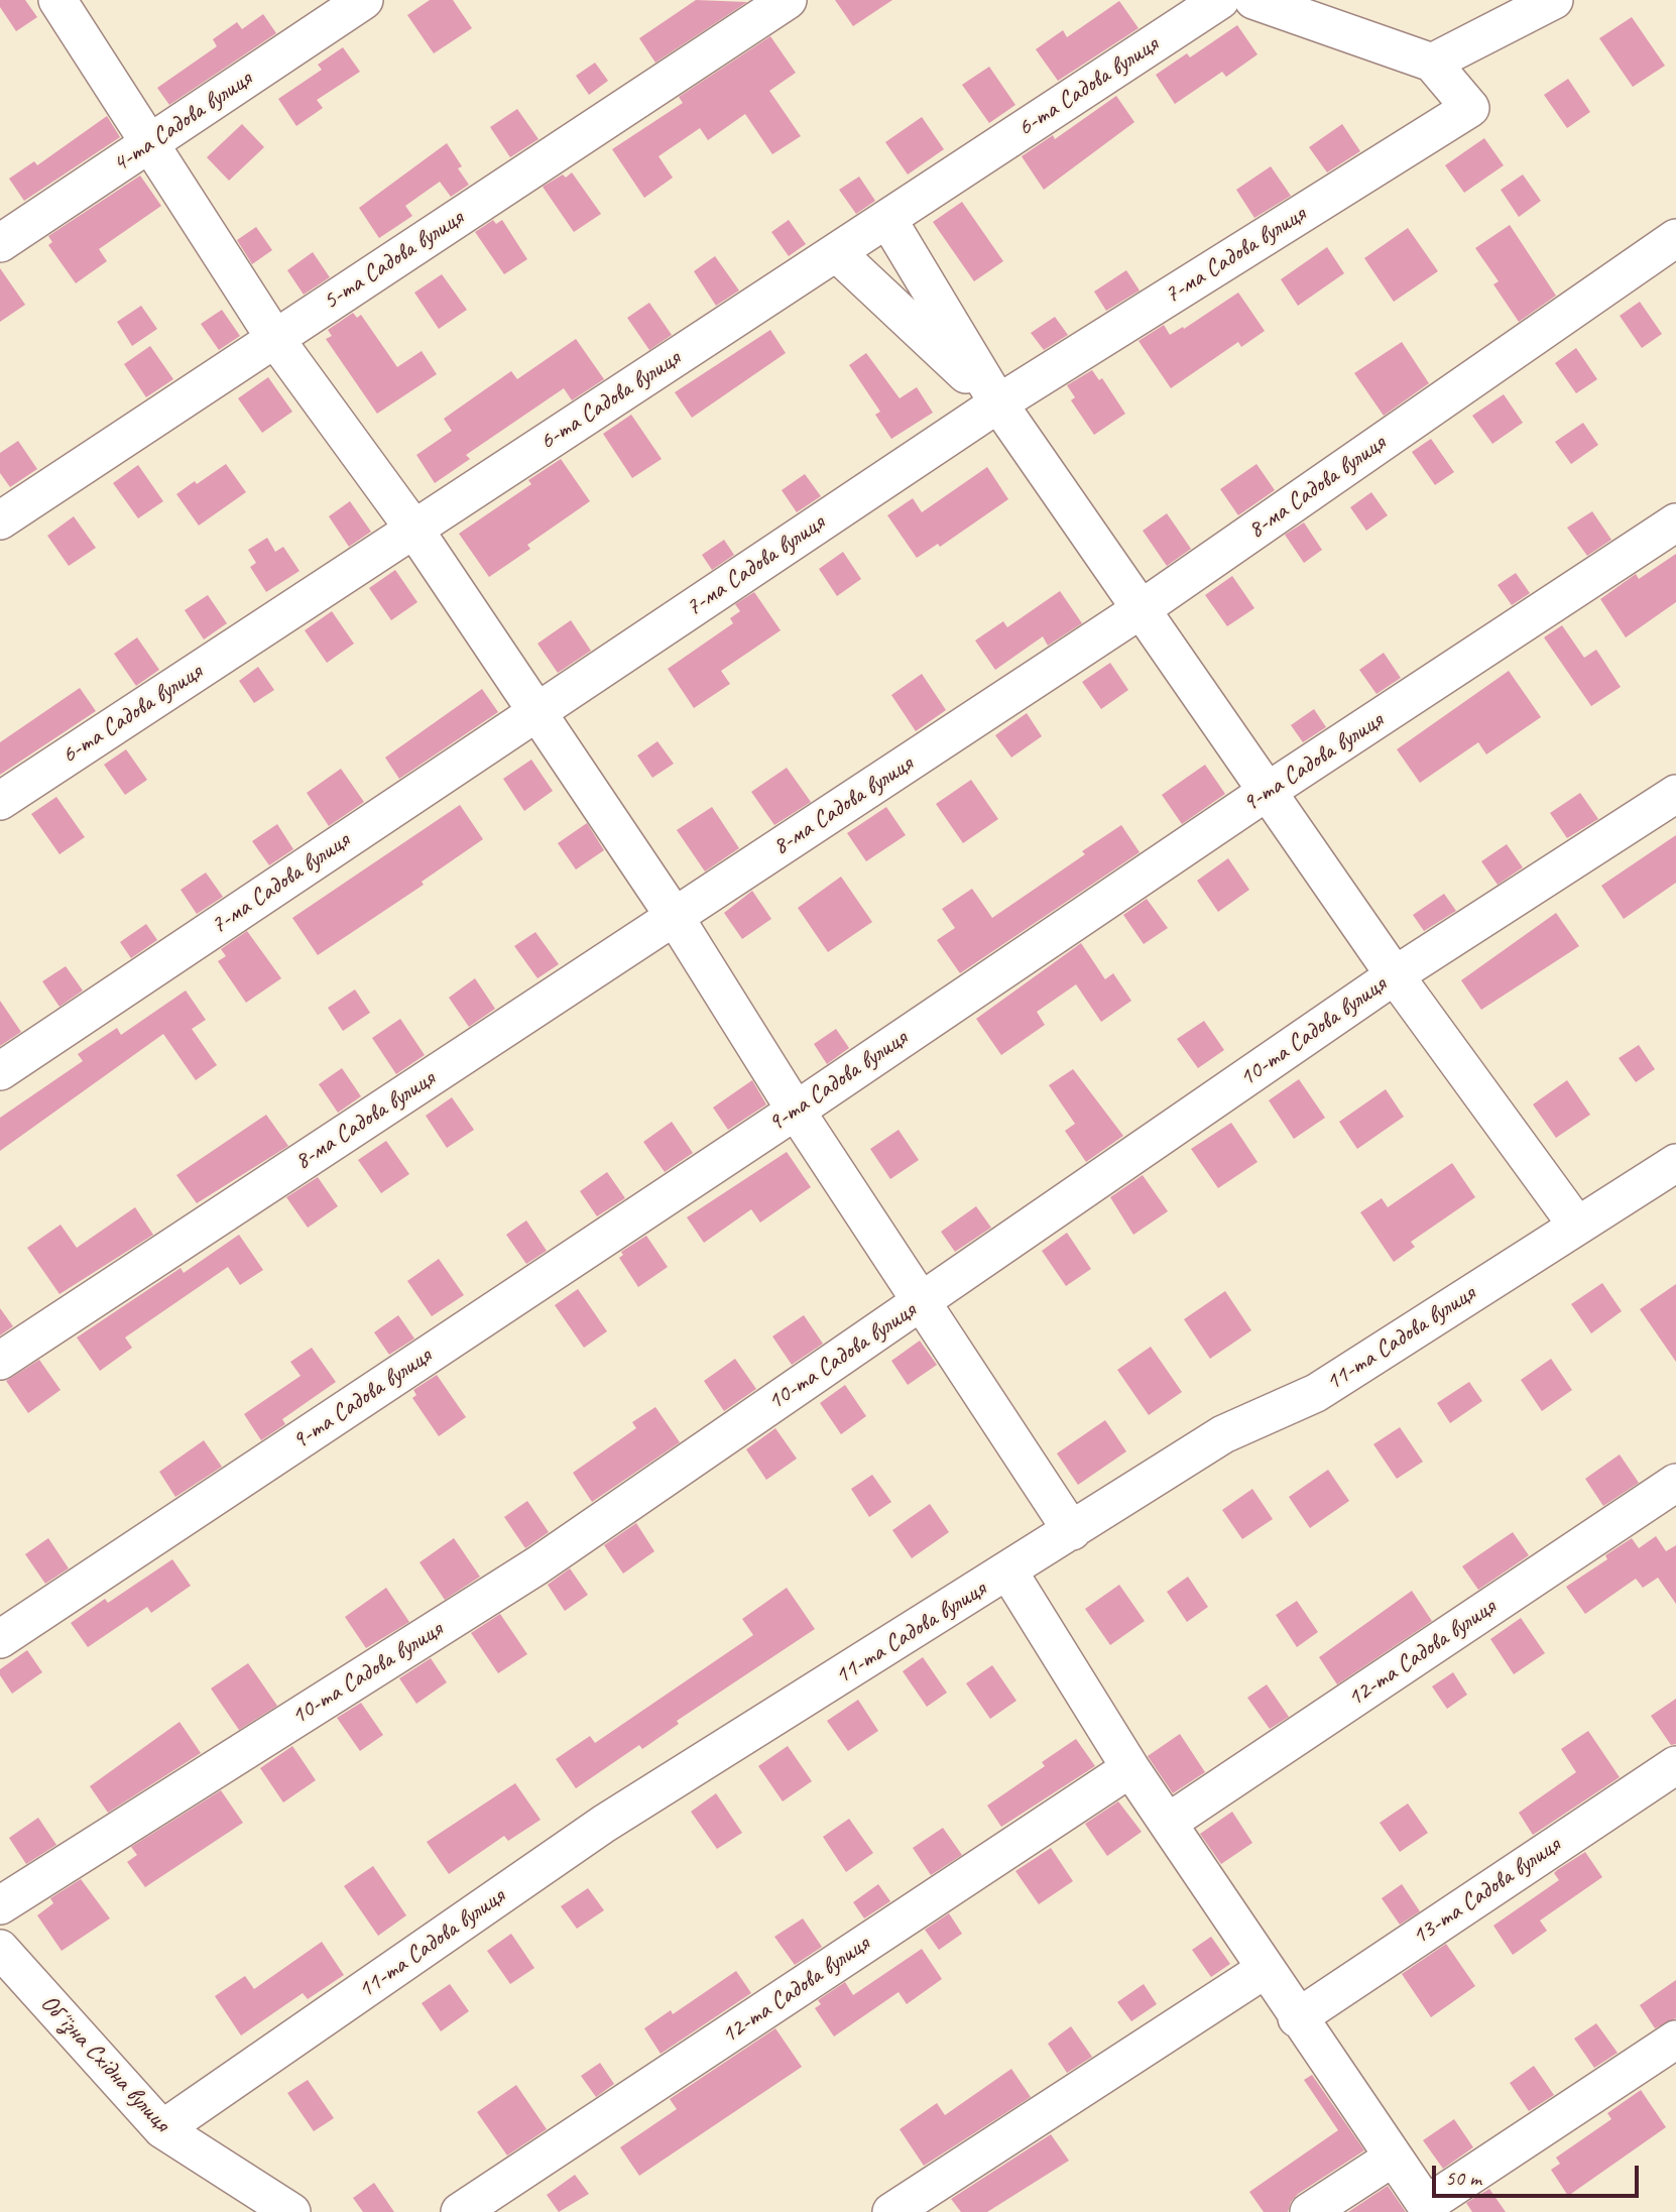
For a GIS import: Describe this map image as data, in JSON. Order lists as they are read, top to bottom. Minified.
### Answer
{"streets":{"street":["6-та Садова вулиця","4-та Садова вулиця","7-ма Садова вулиця","5-та Садова вулиця","8-ма Садова вулиця","9-та Садова вулиця","10-та Садова вулиця","11-та Садова вулиця","12-та Садова вулиця","13-та Садова вулиця","Обʼїзна Східна вулиця"]},"crossings":[["11-та Садова вулиця","Обʼїзна Східна вулиця"]],"scale_bar":"50 m"}
